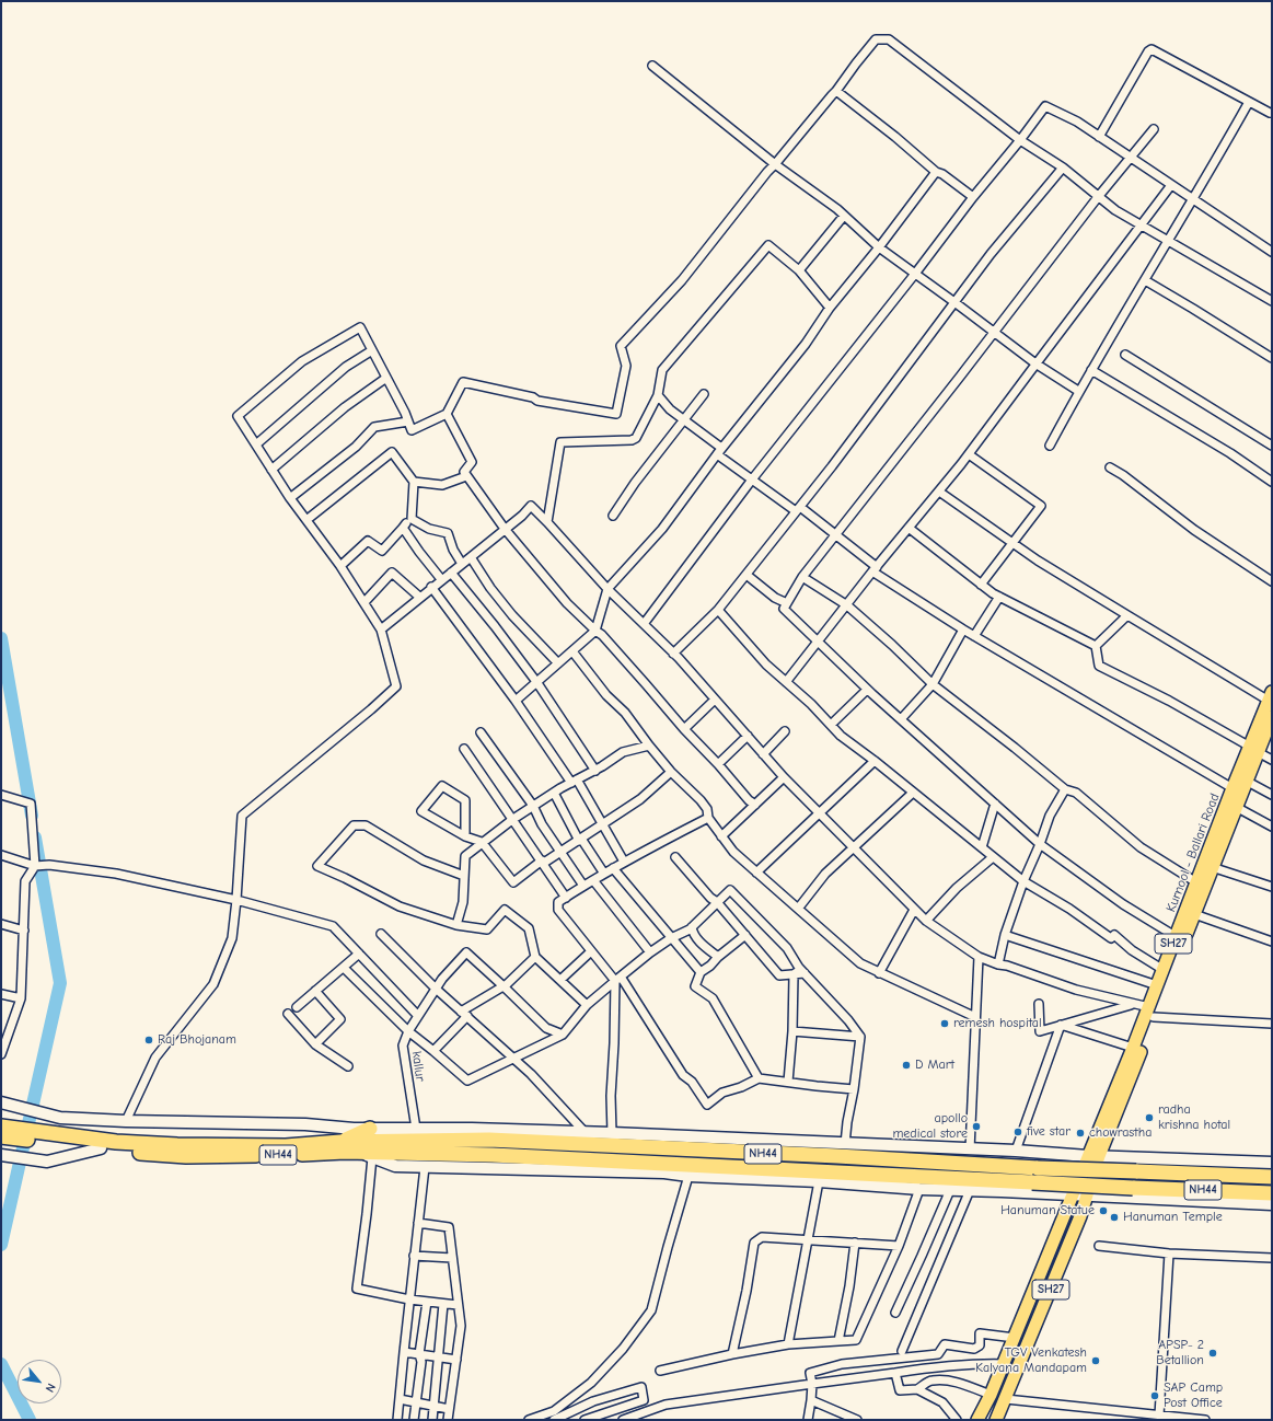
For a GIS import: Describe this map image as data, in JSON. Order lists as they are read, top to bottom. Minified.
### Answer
{"streets":{"highway":["NH44"],"main road":["Kurnool - Ballari Road","SH27"],"street":["kallur"]},"crossings":[["Kurnool - Ballari Road","SH27"]],"places":["remesh hospital","Raj Bhojanam","D Mart","radha krishna hotal","apollo medical store","five star","chowrastha","Hanuman Statue","Hanuman Temple","APSP- 2 Betallion","TGV Venkatesh Kalyana Mandapam","SAP Camp Post Office"],"north":"bottom right"}
